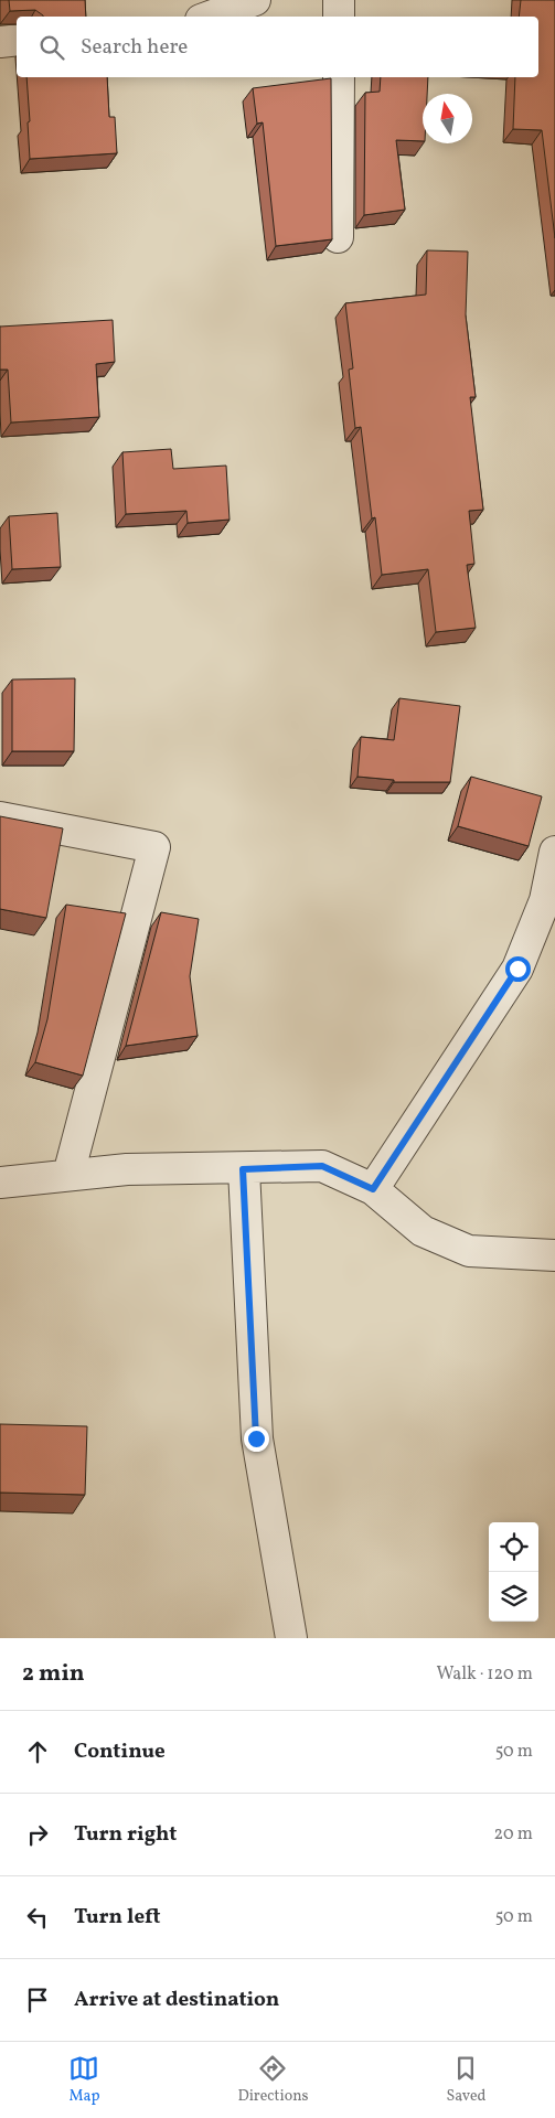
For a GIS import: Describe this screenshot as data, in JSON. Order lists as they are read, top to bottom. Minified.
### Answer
{"north":"top","page":{"search":"Search here","heading":["2 min","Walk · 120 m"],"list":[["Continue","50 m"],["Turn right","20 m"],["Turn left","50 m"],"Arrive at destination"],"nav":["Map","Directions","Saved"]}}
